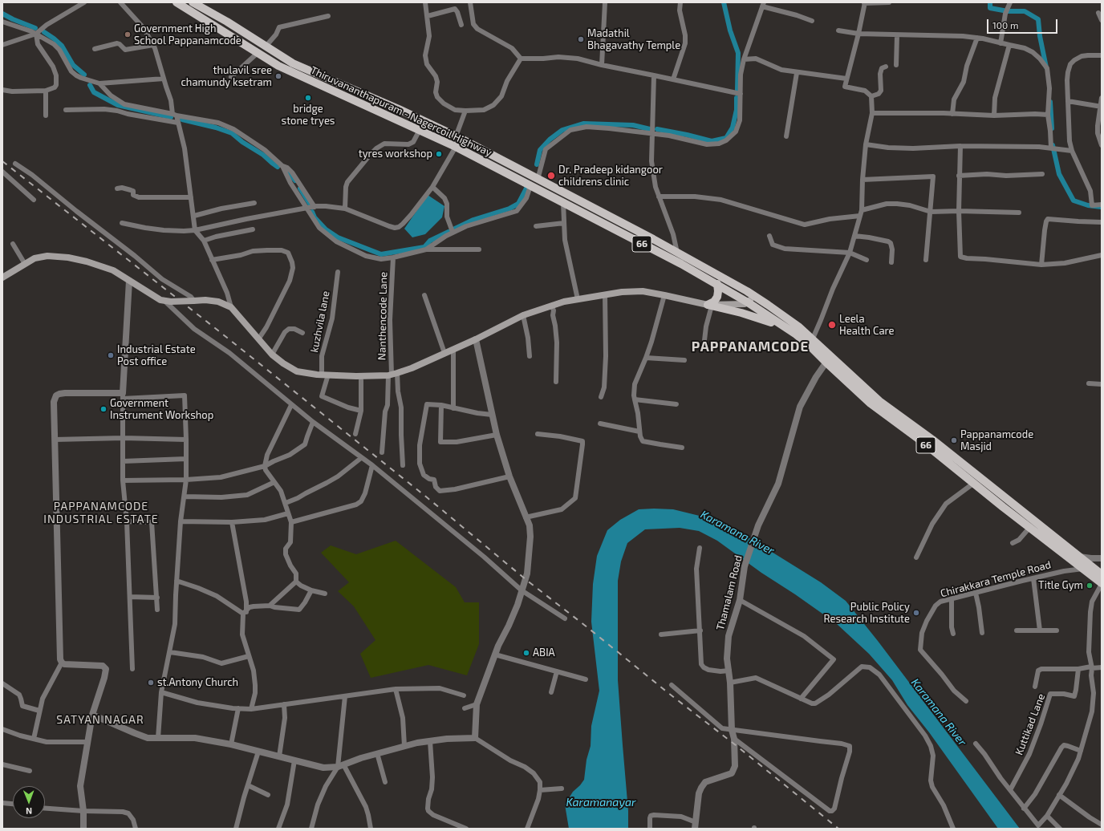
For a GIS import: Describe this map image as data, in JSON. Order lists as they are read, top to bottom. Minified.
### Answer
{"streets":{"main road":["Thiruvananthapuram - Nagercoil Highway","66"],"street":["Nanthencode Lane","kuzhvila lane","Chirakkara Temple Road","Thamalam Road","Kuttikad Lane"]},"crossings":[["Thiruvananthapuram - Nagercoil Highway","Chirakkara Temple Road"],["Thiruvananthapuram - Nagercoil Highway","Thamalam Road"]],"districts":["PAPPANAMCODE","PAPPANAMCODE INDUSTRIAL ESTATE","SATYAN NAGAR"],"water":["Karamana River","Karamanayar"],"places":["Government High School Pappanamcode","Madathil Bhagavathy Temple","thulavil sree chamundy ksetram","bridge stone tryes","tyres workshop","Dr. Pradeep kidangoor childrens clinic","Leela Health Care","Industrial Estate Post office","Government Instrument Workshop","Pappanamcode Masjid","Title Gym","Public Policy Research Institute","ABIA","st.Antony Church"],"scale_bar":"100 m","north":"bottom"}
